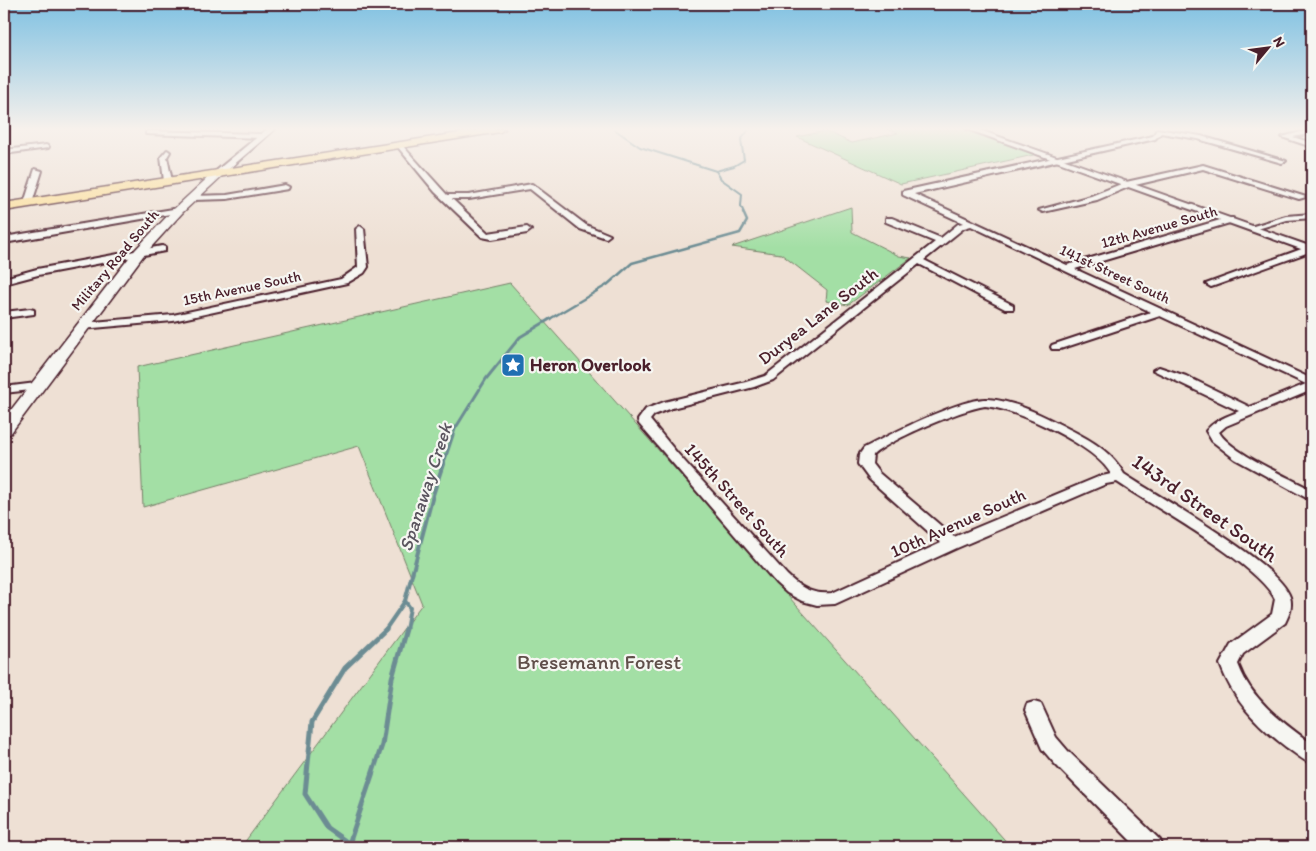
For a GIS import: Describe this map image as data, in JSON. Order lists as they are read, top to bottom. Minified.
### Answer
{"streets":{"main road":["Military Road South"],"street":["12th Avenue South","141st Street South","15th Avenue South","Duryea Lane South","145th Street South","143rd Street South","10th Avenue South"]},"crossings":[["12th Avenue South","141st Street South"],["Military Road South","15th Avenue South"],["141st Street South","Duryea Lane South"],["Duryea Lane South","145th Street South"],["145th Street South","10th Avenue South"],["143rd Street South","10th Avenue South"]],"water":["Spanaway Creek"],"parks":["Bresemann Forest"],"places":{"place":["Heron Overlook"]},"north":"top right"}
